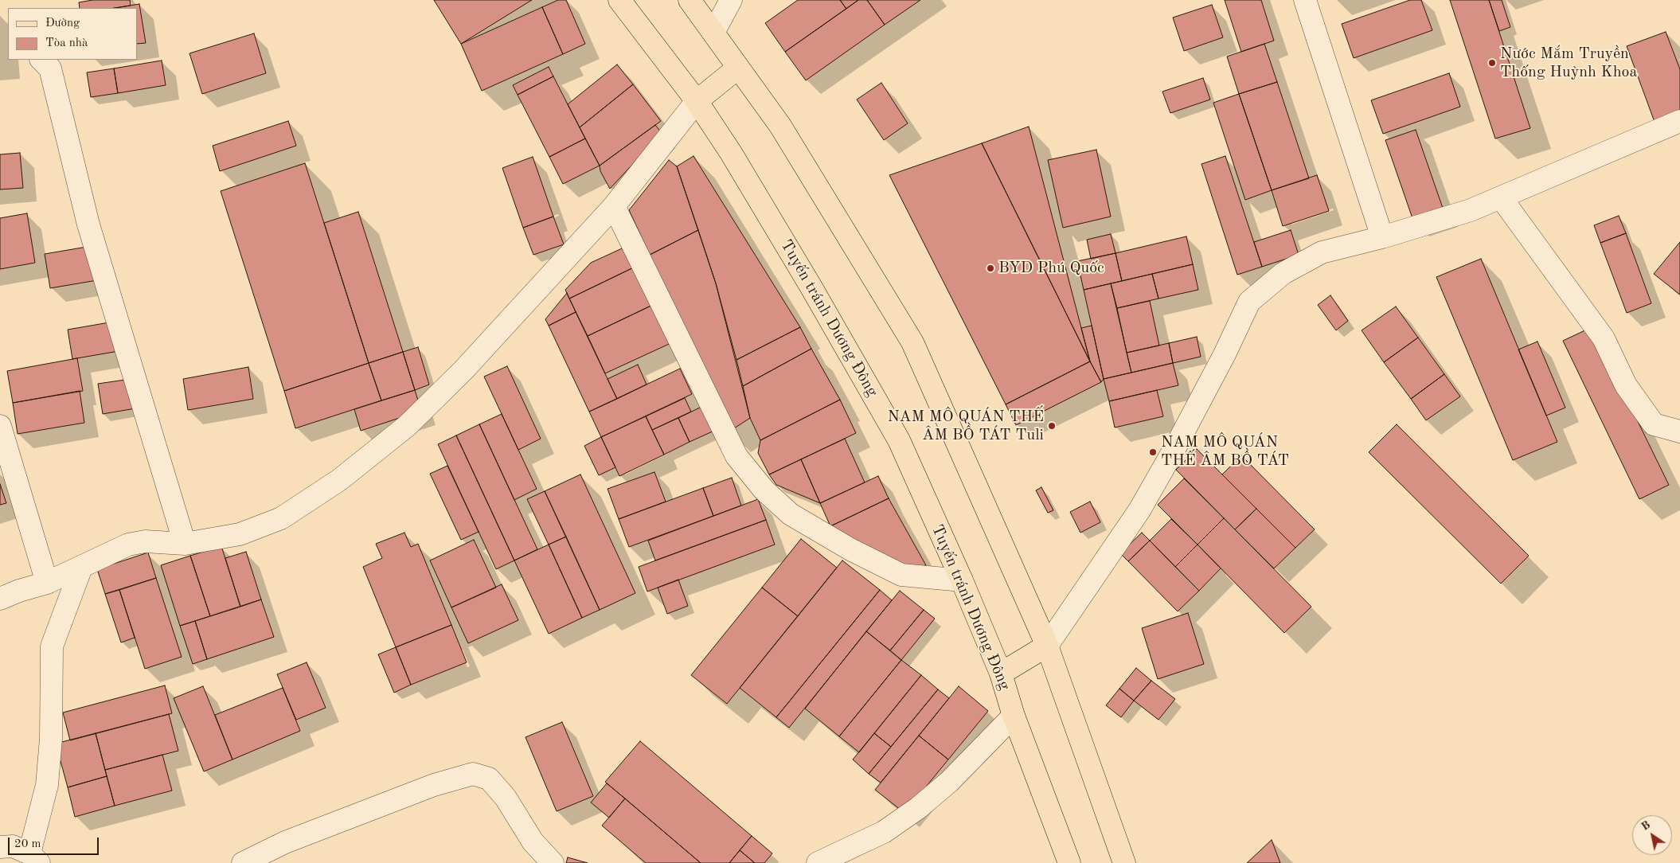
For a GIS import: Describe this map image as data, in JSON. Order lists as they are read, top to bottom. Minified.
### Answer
{"streets":{"main road":["Tuyến tránh Dương Đông"]},"places":["Nước Mắm Truyền Thống Huỳnh Khoa","BYD Phú Quốc","NAM MÔ QUÁN THẾ ÂM BỒ TÁT Tuli","NAM MÔ QUÁN THẾ ÂM BỒ TÁT"],"legend":["Đường","Tòa nhà"],"scale_bar":"20 m","north":"top left"}
